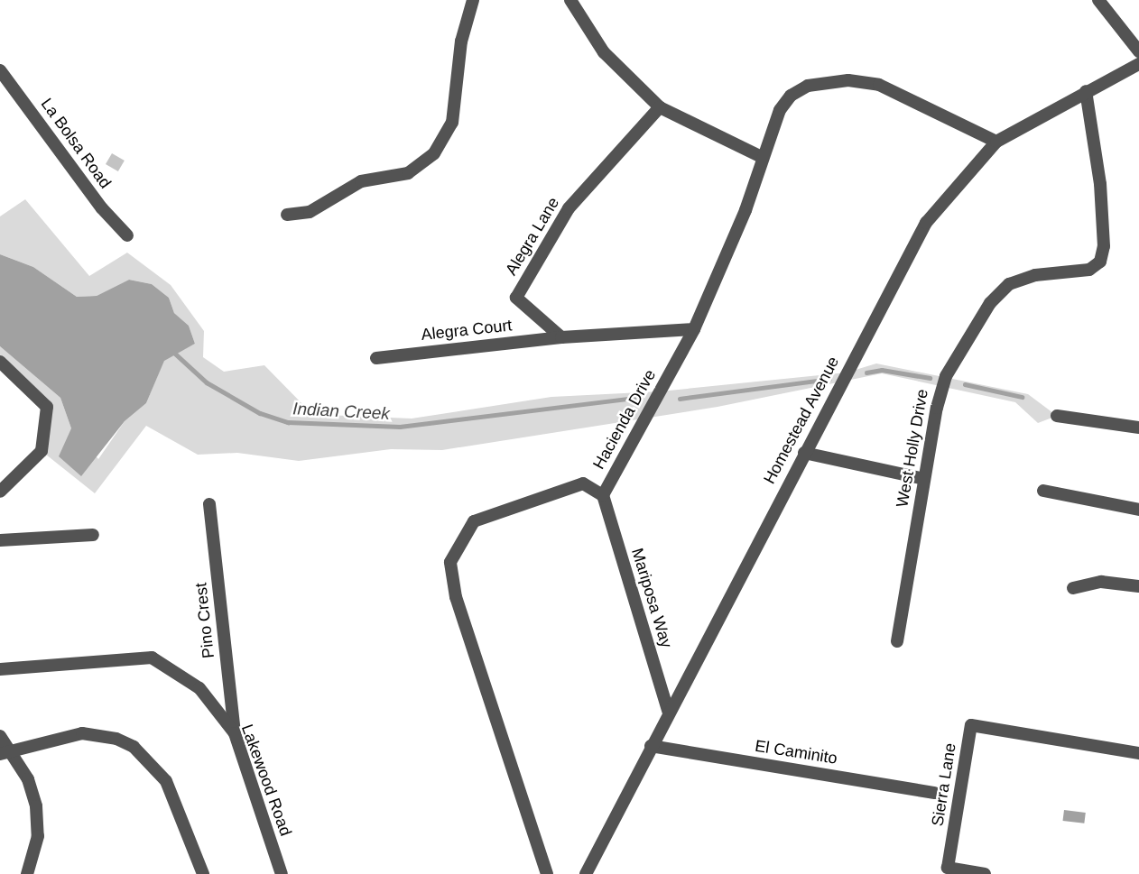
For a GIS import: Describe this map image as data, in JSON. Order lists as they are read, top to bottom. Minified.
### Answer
{"streets":{"street":["La Bolsa Road","Alegra Lane","Alegra Court","Hacienda Drive","Homestead Avenue","West Holly Drive","Mariposa Way","Pino Crest","El Caminito","Lakewood Road","Sierra Lane"]},"crossings":[["Alegra Lane","Alegra Court"],["Hacienda Drive","Homestead Avenue"],["Hacienda Drive","Mariposa Way"],["Homestead Avenue","West Holly Drive"],["Homestead Avenue","Mariposa Way"],["Homestead Avenue","El Caminito"],["Pino Crest","Lakewood Road"]],"water":["Indian Creek"]}
